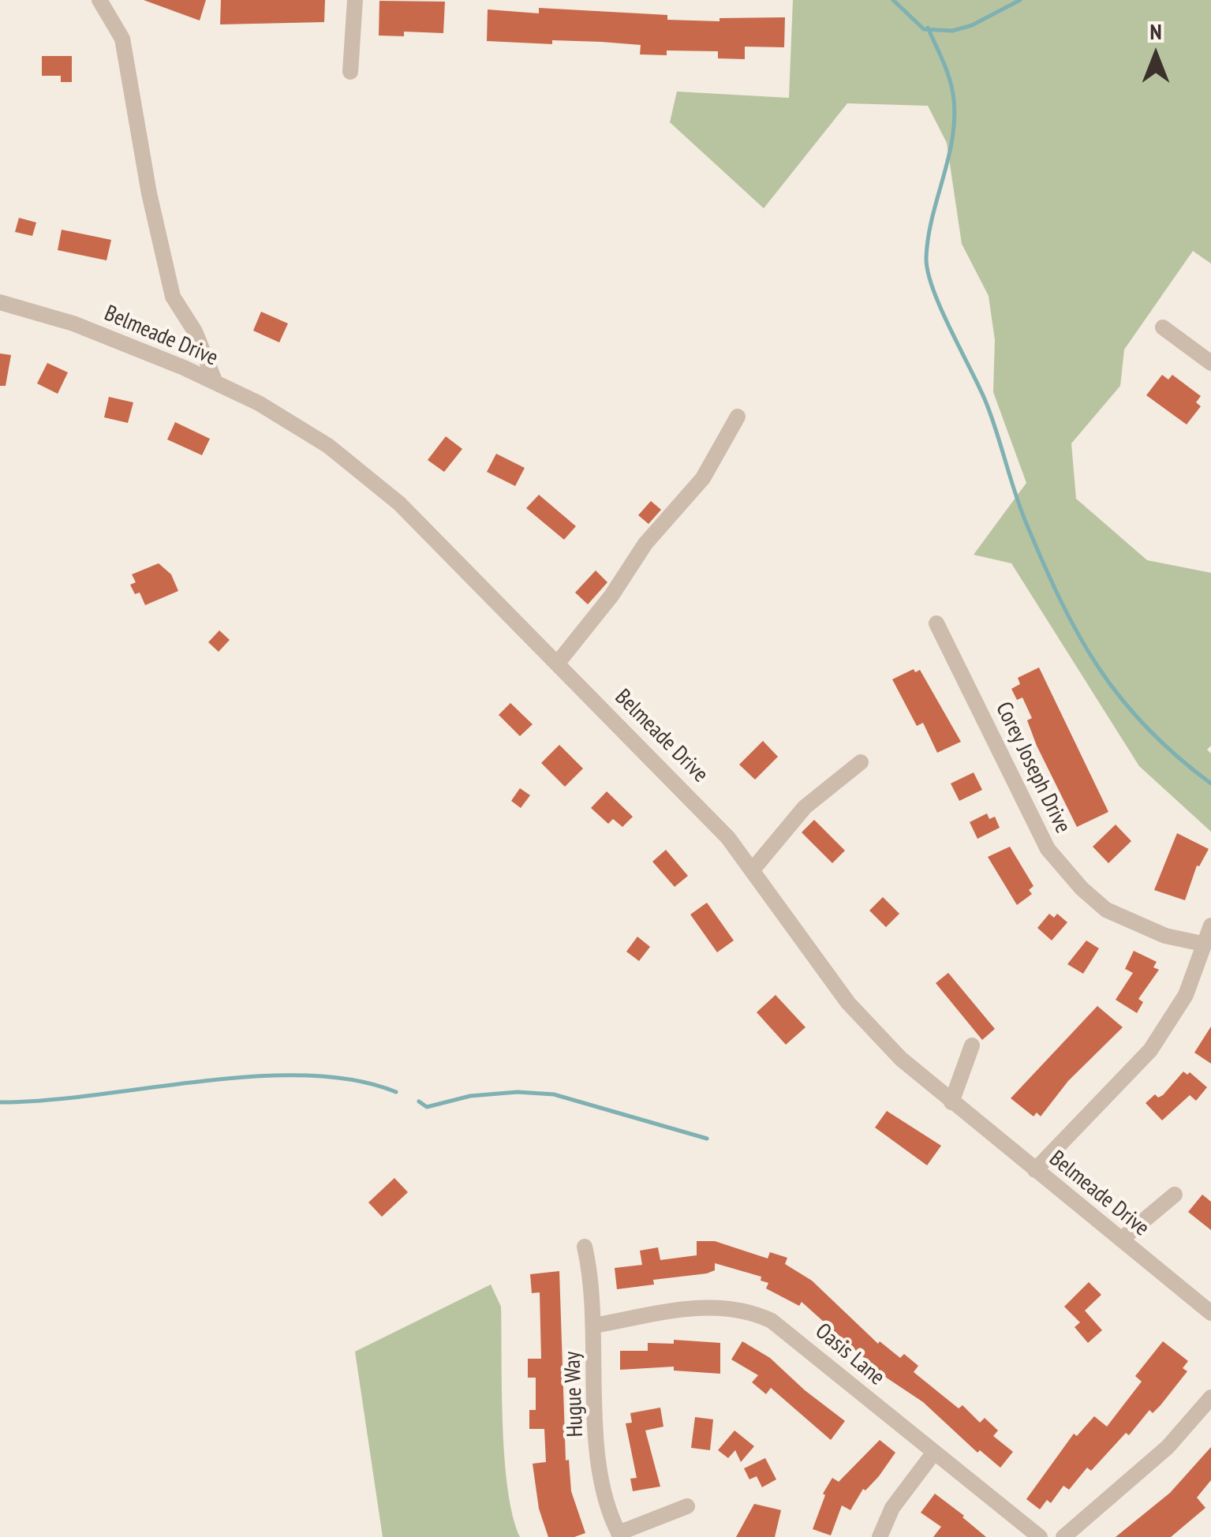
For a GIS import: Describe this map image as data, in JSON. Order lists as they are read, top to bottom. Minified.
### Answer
{"streets":{"street":["Belmeade Drive","Corey Joseph Drive","Oasis Lane","Hugue Way"]},"crossings":[["Oasis Lane","Hugue Way"]],"north":"top"}
